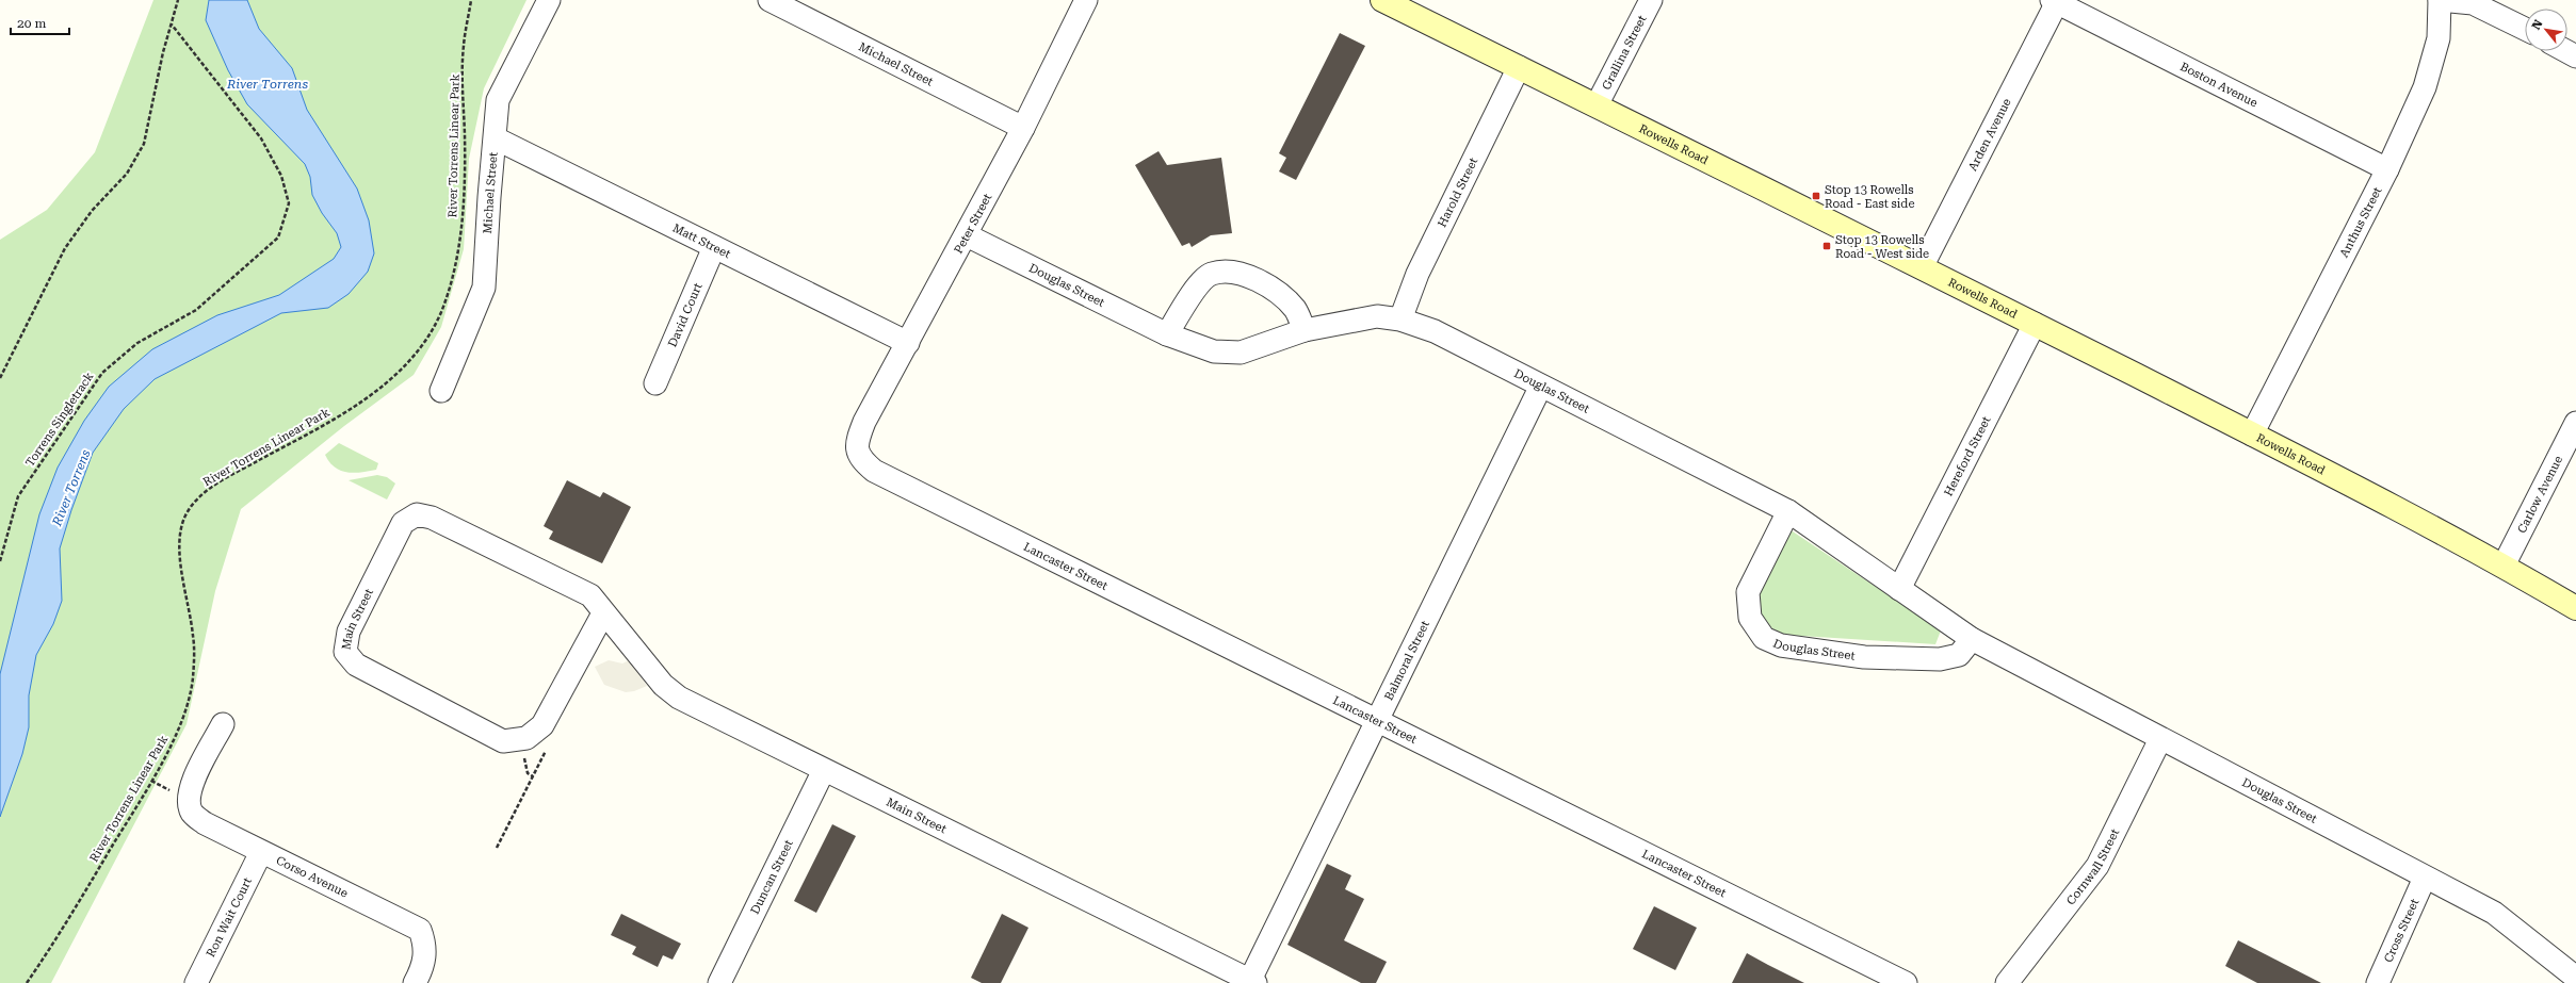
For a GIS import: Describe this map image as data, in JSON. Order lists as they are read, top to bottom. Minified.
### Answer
{"streets":{"main road":["Rowells Road"],"street":["Grallina Street","Michael Street","Boston Avenue","Arden Avenue","Harold Street","Anthus Street","Peter Street","Matt Street","Douglas Street","David Court","Hereford Street","Carlow Avenue","Lancaster Street","Main Street","Balmoral Street","Cornwall Street","Corso Avenue","Duncan Street","Ron Wait Court","Cross Street"],"path":["River Torrens Linear Park","Torrens Singletrack"]},"crossings":[["Grallina Street","Rowells Road"],["Michael Street","Peter Street"],["Michael Street","Matt Street"],["Boston Avenue","Arden Avenue"],["Boston Avenue","Anthus Street"],["Arden Avenue","Rowells Road"],["Rowells Road","Harold Street"],["Rowells Road","Anthus Street"],["Rowells Road","Hereford Street"],["Rowells Road","Carlow Avenue"],["Harold Street","Douglas Street"],["Peter Street","Matt Street"],["Peter Street","Douglas Street"],["Peter Street","Lancaster Street"],["Matt Street","David Court"],["Douglas Street","Hereford Street"],["Douglas Street","Balmoral Street"],["Douglas Street","Cornwall Street"],["Douglas Street","Cross Street"],["Lancaster Street","Balmoral Street"],["Main Street","Balmoral Street"],["Main Street","Duncan Street"],["Corso Avenue","Ron Wait Court"]],"water":["River Torrens"],"places":{"transit":["Stop 13 Rowells Road - East side","Stop 13 Rowells Road - West side"]},"scale_bar":"20 m","north":"top left"}
